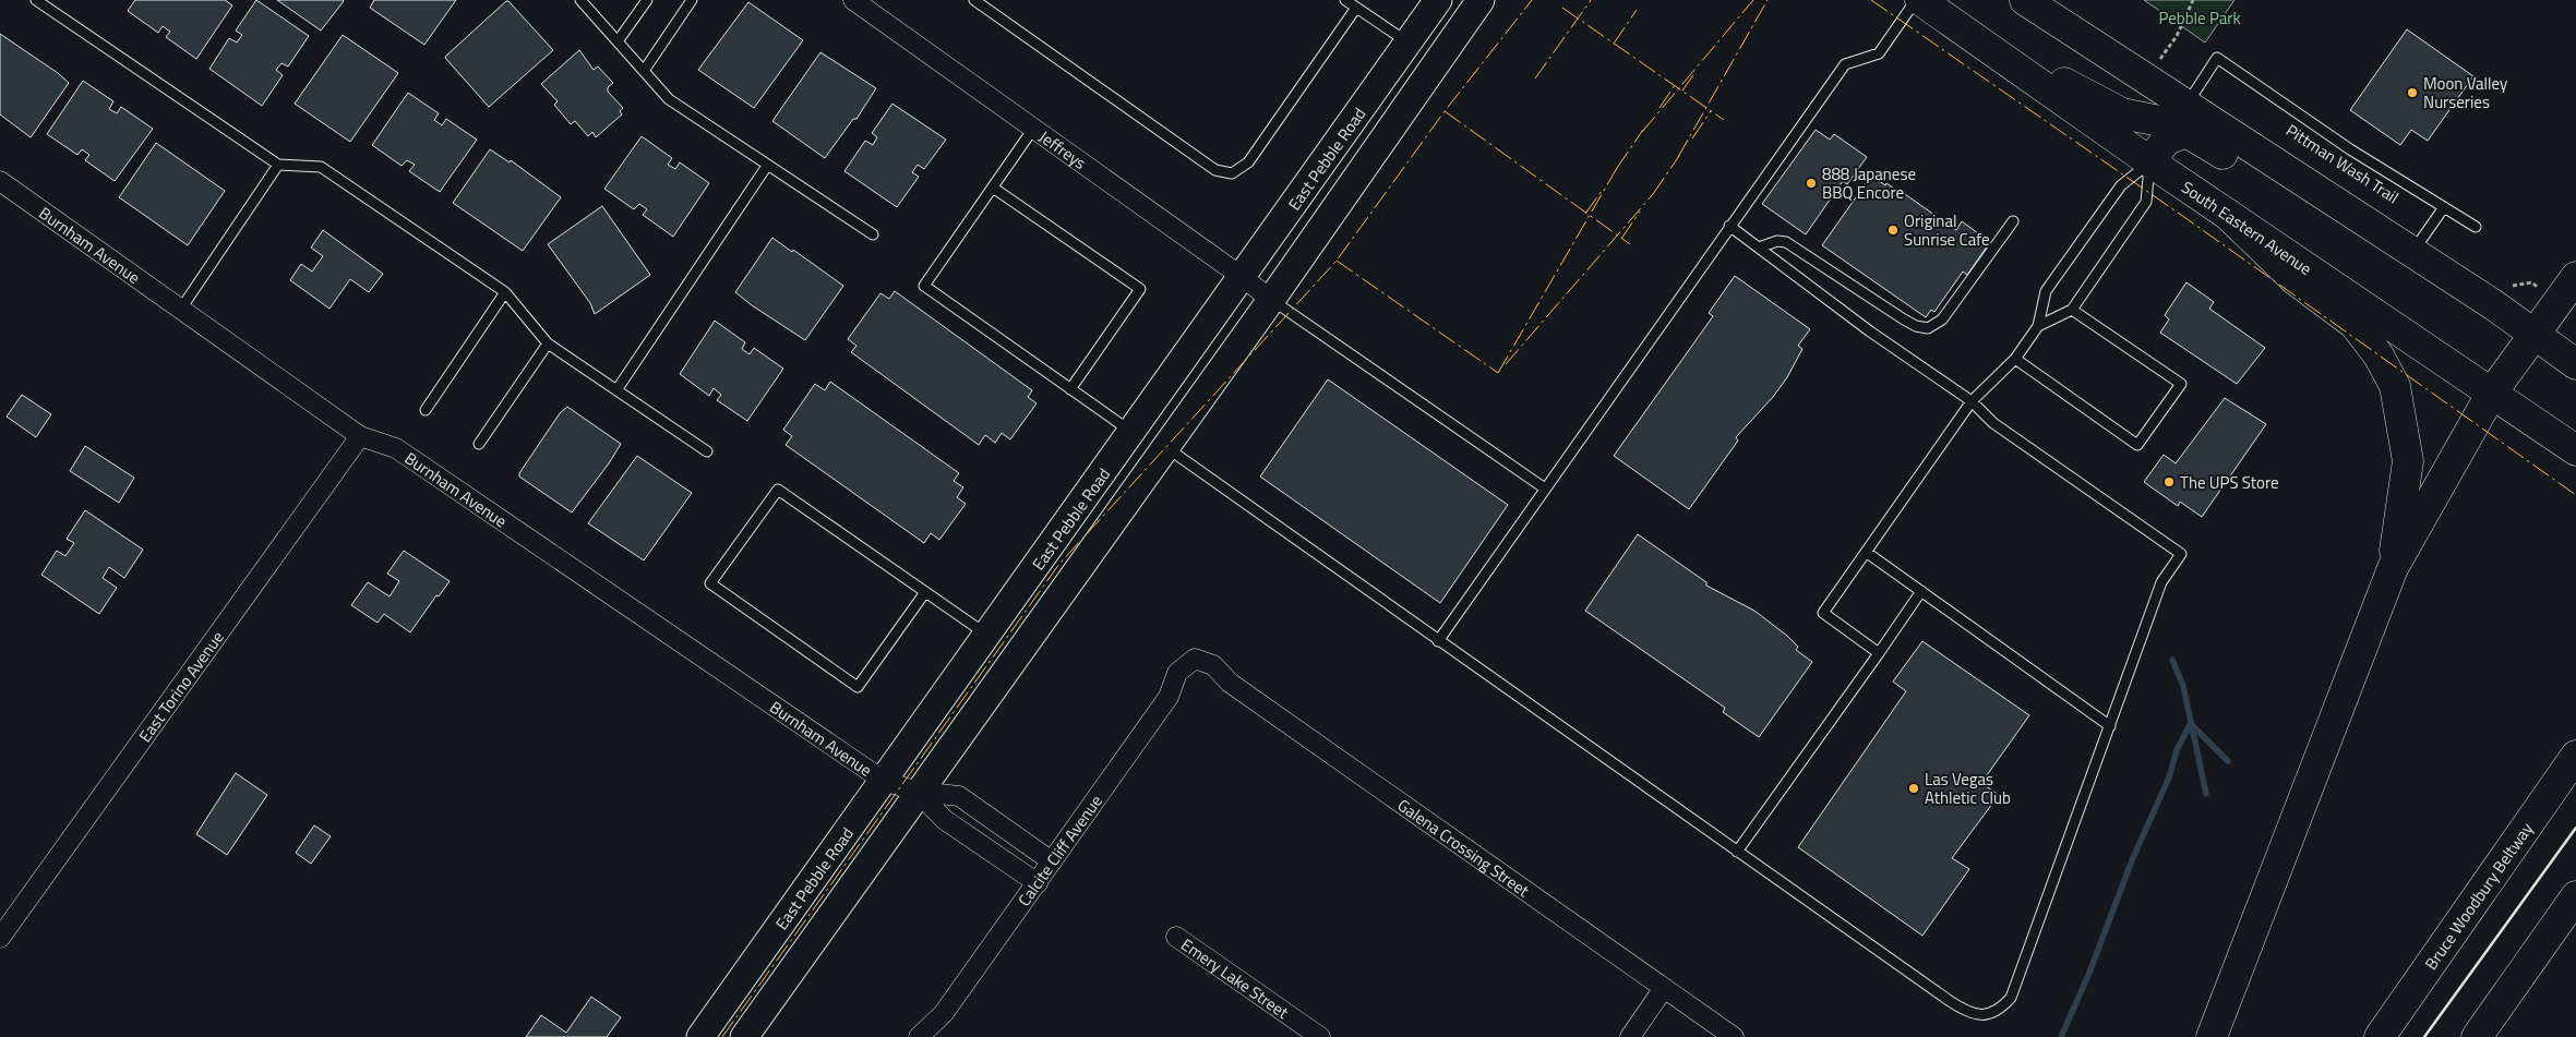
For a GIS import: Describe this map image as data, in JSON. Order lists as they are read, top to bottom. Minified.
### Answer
{"streets":{"main road":["East Pebble Road","South Eastern Avenue","Bruce Woodbury Beltway"],"street":["Jeffreys","Burnham Avenue","East Torino Avenue","Galena Crossing Street","Calcite Cliff Avenue","Emery Lake Street"]},"crossings":[["Jeffreys","East Pebble Road"],["East Pebble Road","Burnham Avenue"],["Burnham Avenue","East Torino Avenue"],["Burnham Avenue","Calcite Cliff Avenue"],["Galena Crossing Street","Calcite Cliff Avenue"]],"parks":["Pebble Park"],"places":["Moon Valley Nurseries","888 Japanese BBQ Encore","Original Sunrise Cafe","The UPS Store","Las Vegas Athletic Club"]}
